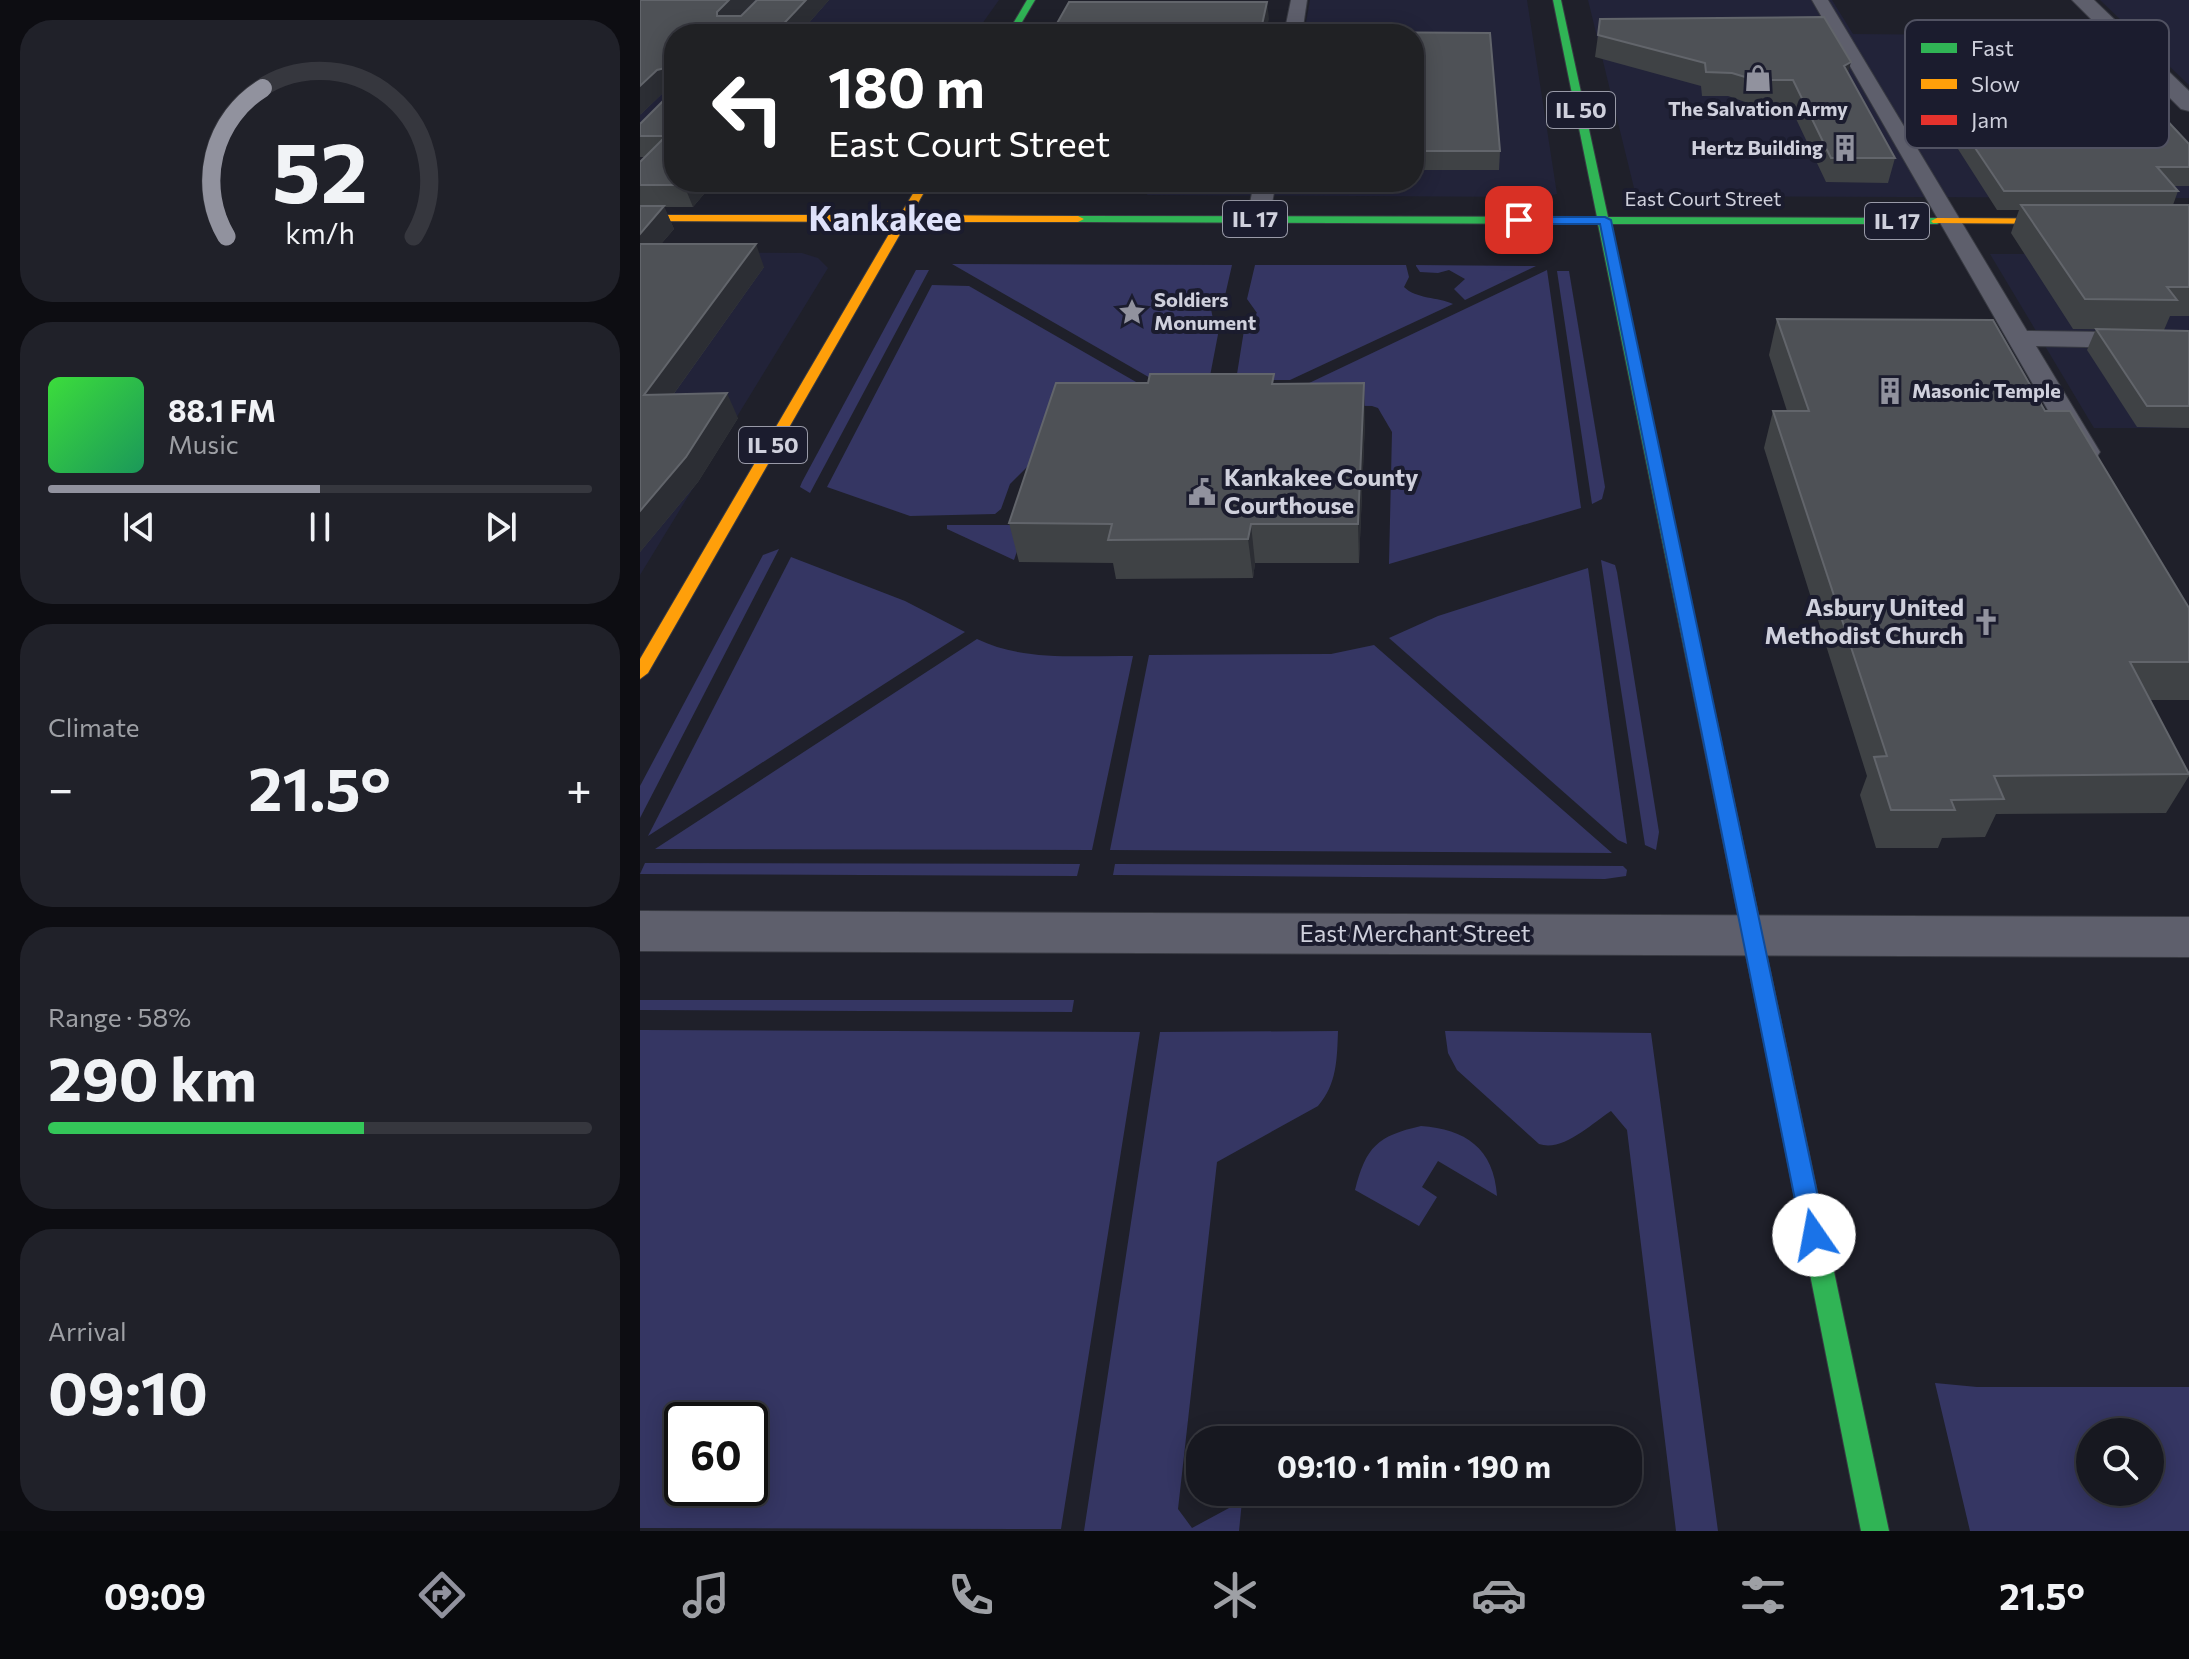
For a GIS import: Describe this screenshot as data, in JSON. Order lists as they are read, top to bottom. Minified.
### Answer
{"streets":{"main road":["IL 50","East Court Street","IL 17"],"street":["East Merchant Street"]},"crossings":[["IL 50","East Court Street"],["IL 50","East Merchant Street"]],"districts":["Kankakee"],"places":{"shop":["The Salvation Army"],"building":["Hertz Building","Masonic Temple"],"place":["Soldiers Monument"],"public building":["Kankakee County Courthouse"],"church":["Asbury United Methodist Church"]},"legend":["Fast","Slow","Jam"],"page":{"turn":["180 m","East Court Street"],"song":["88.1 FM","Music"],"tile":["Climate",["Range · 58%","290 km"],["Arrival","09:10"]],"heat":["−","21.5°","+"],"limit":"60","trip":"09:10 · 1 min · 190 m","tabs":["09:09","21.5°"],"gauge":["52","km/h"]}}
